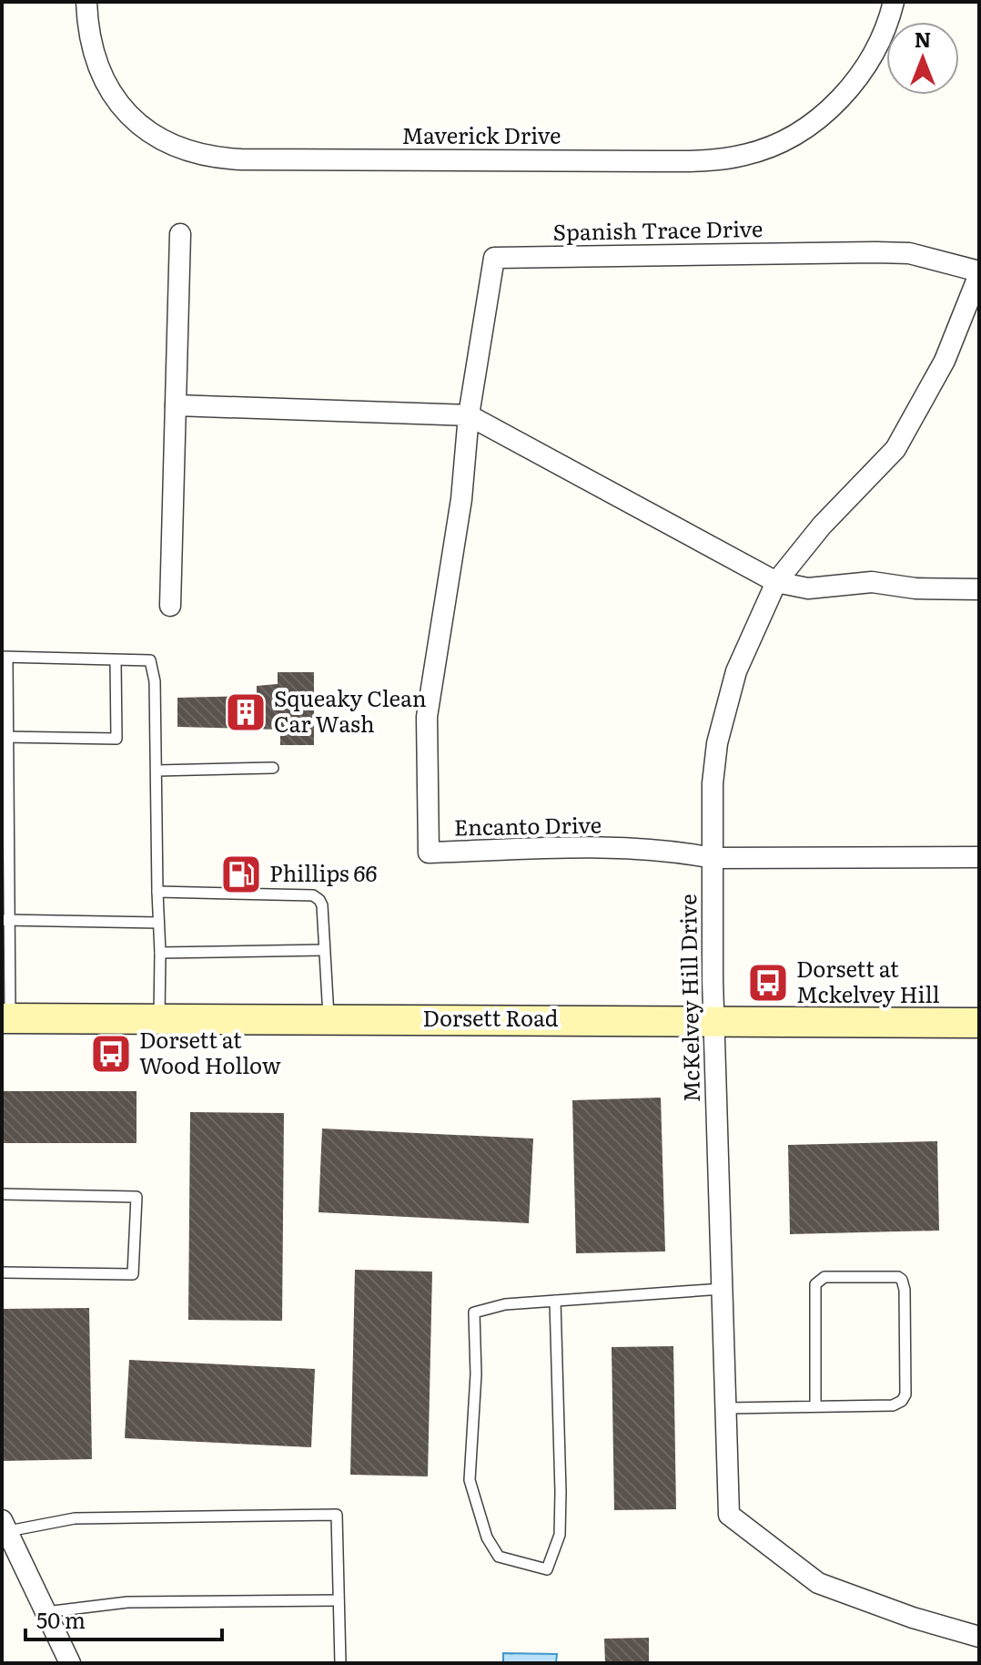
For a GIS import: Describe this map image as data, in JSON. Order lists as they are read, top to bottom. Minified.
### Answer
{"streets":{"main road":["Dorsett Road"],"street":["Maverick Drive","Spanish Trace Drive","Encanto Drive","McKelvey Hill Drive"]},"crossings":[["Spanish Trace Drive","Encanto Drive"],["Spanish Trace Drive","McKelvey Hill Drive"],["Encanto Drive","McKelvey Hill Drive"],["McKelvey Hill Drive","Dorsett Road"]],"places":{"building":["Squeaky Clean Car Wash"],"fuel station":["Phillips 66"],"bus stop":["Dorsett at Mckelvey Hill","Dorsett at Wood Hollow"]},"scale_bar":"50 m","north":"top"}
